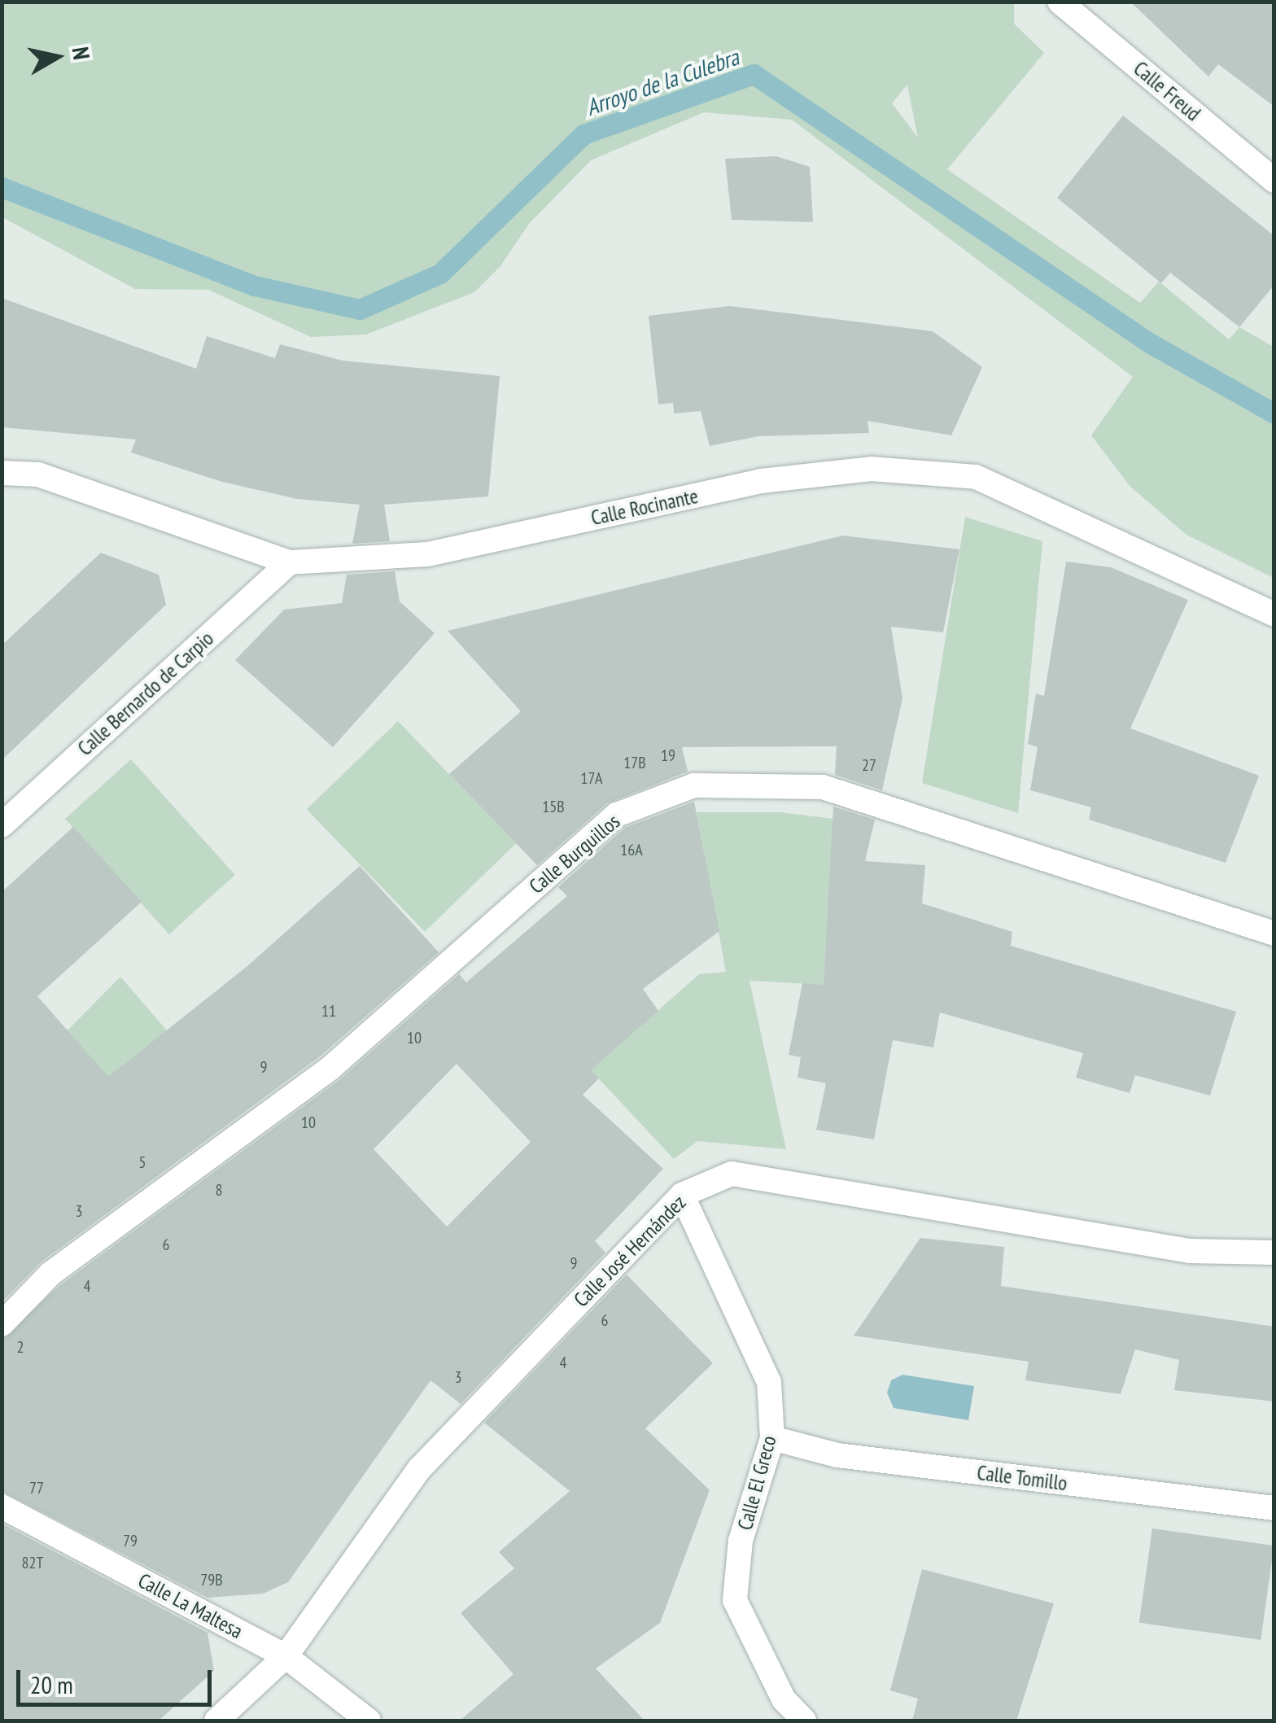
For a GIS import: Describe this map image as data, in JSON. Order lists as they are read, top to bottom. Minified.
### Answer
{"streets":{"street":["Calle Freud","Calle Rocinante","Calle Bernardo de Carpio","Calle Burguillos","Calle José Hernández","Calle Tomillo","Calle El Greco","Calle La Maltesa"]},"crossings":[["Calle Rocinante","Calle Bernardo de Carpio"],["Calle José Hernández","Calle El Greco"],["Calle José Hernández","Calle La Maltesa"],["Calle Tomillo","Calle El Greco"]],"water":["Arroyo de la Culebra"],"house_numbers":["19","17B","27","17A","15B","16A","11","10","9","10","5","8","3","6","9","4","6","2","4","3","77","79","82T","79B"],"scale_bar":"20 m","north":"right"}
